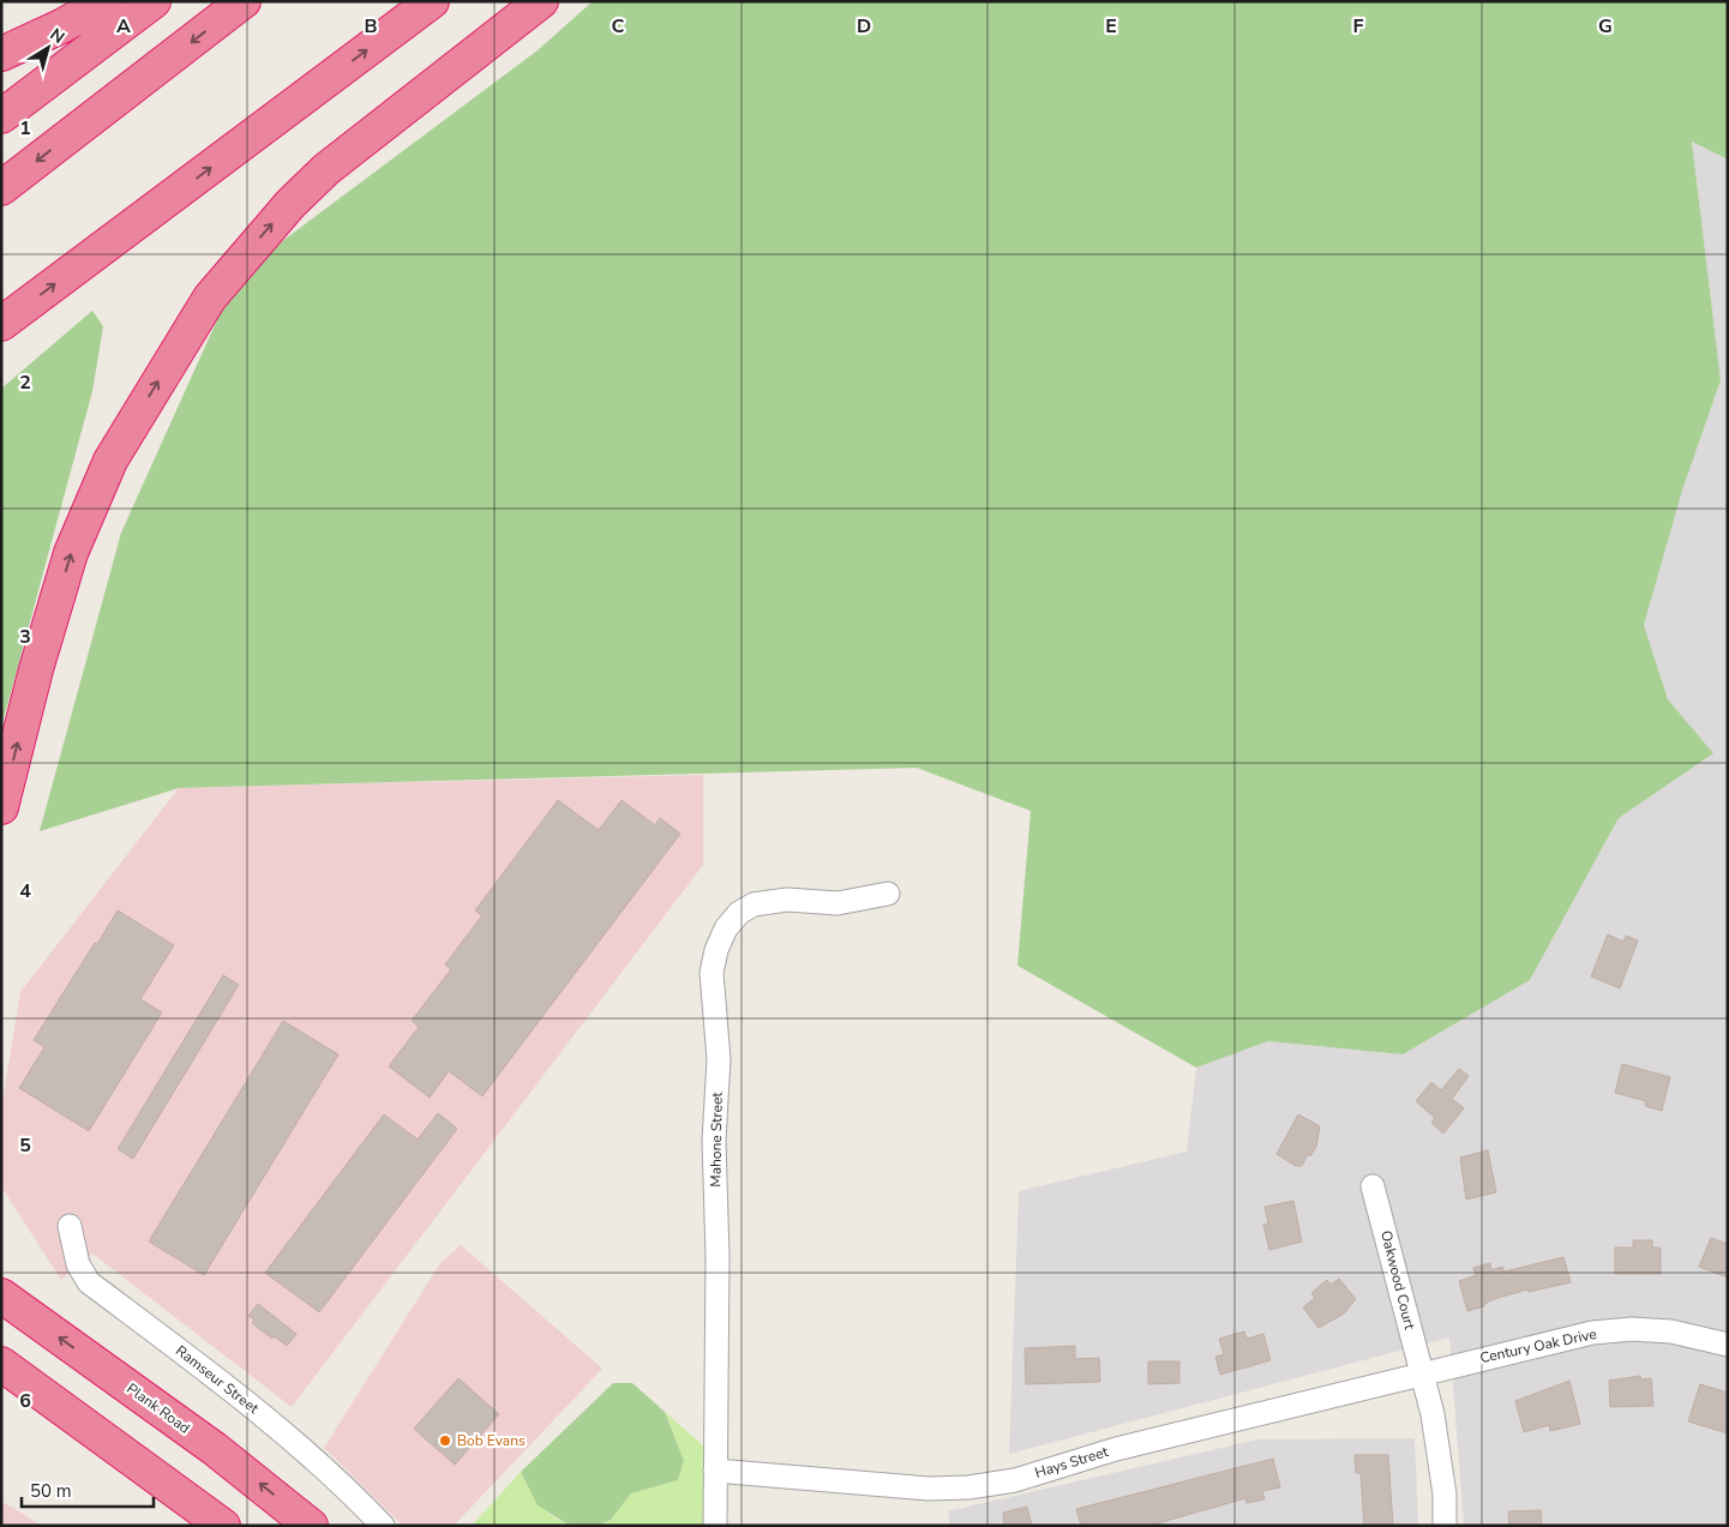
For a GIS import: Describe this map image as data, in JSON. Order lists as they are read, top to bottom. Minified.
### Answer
{"streets":{"highway":["Plank Road"],"street":["Mahone Street","Oakwood Court","Century Oak Drive","Ramseur Street","Hays Street"]},"crossings":[["Mahone Street","Hays Street"],["Oakwood Court","Century Oak Drive"],["Oakwood Court","Hays Street"],["Century Oak Drive","Hays Street"]],"places":["Bob Evans"],"scale_bar":"50 m","north":"top right","grid":{"columns":["A","B","C","D","E","F","G"],"rows":["1","2","3","4","5","6"]}}
